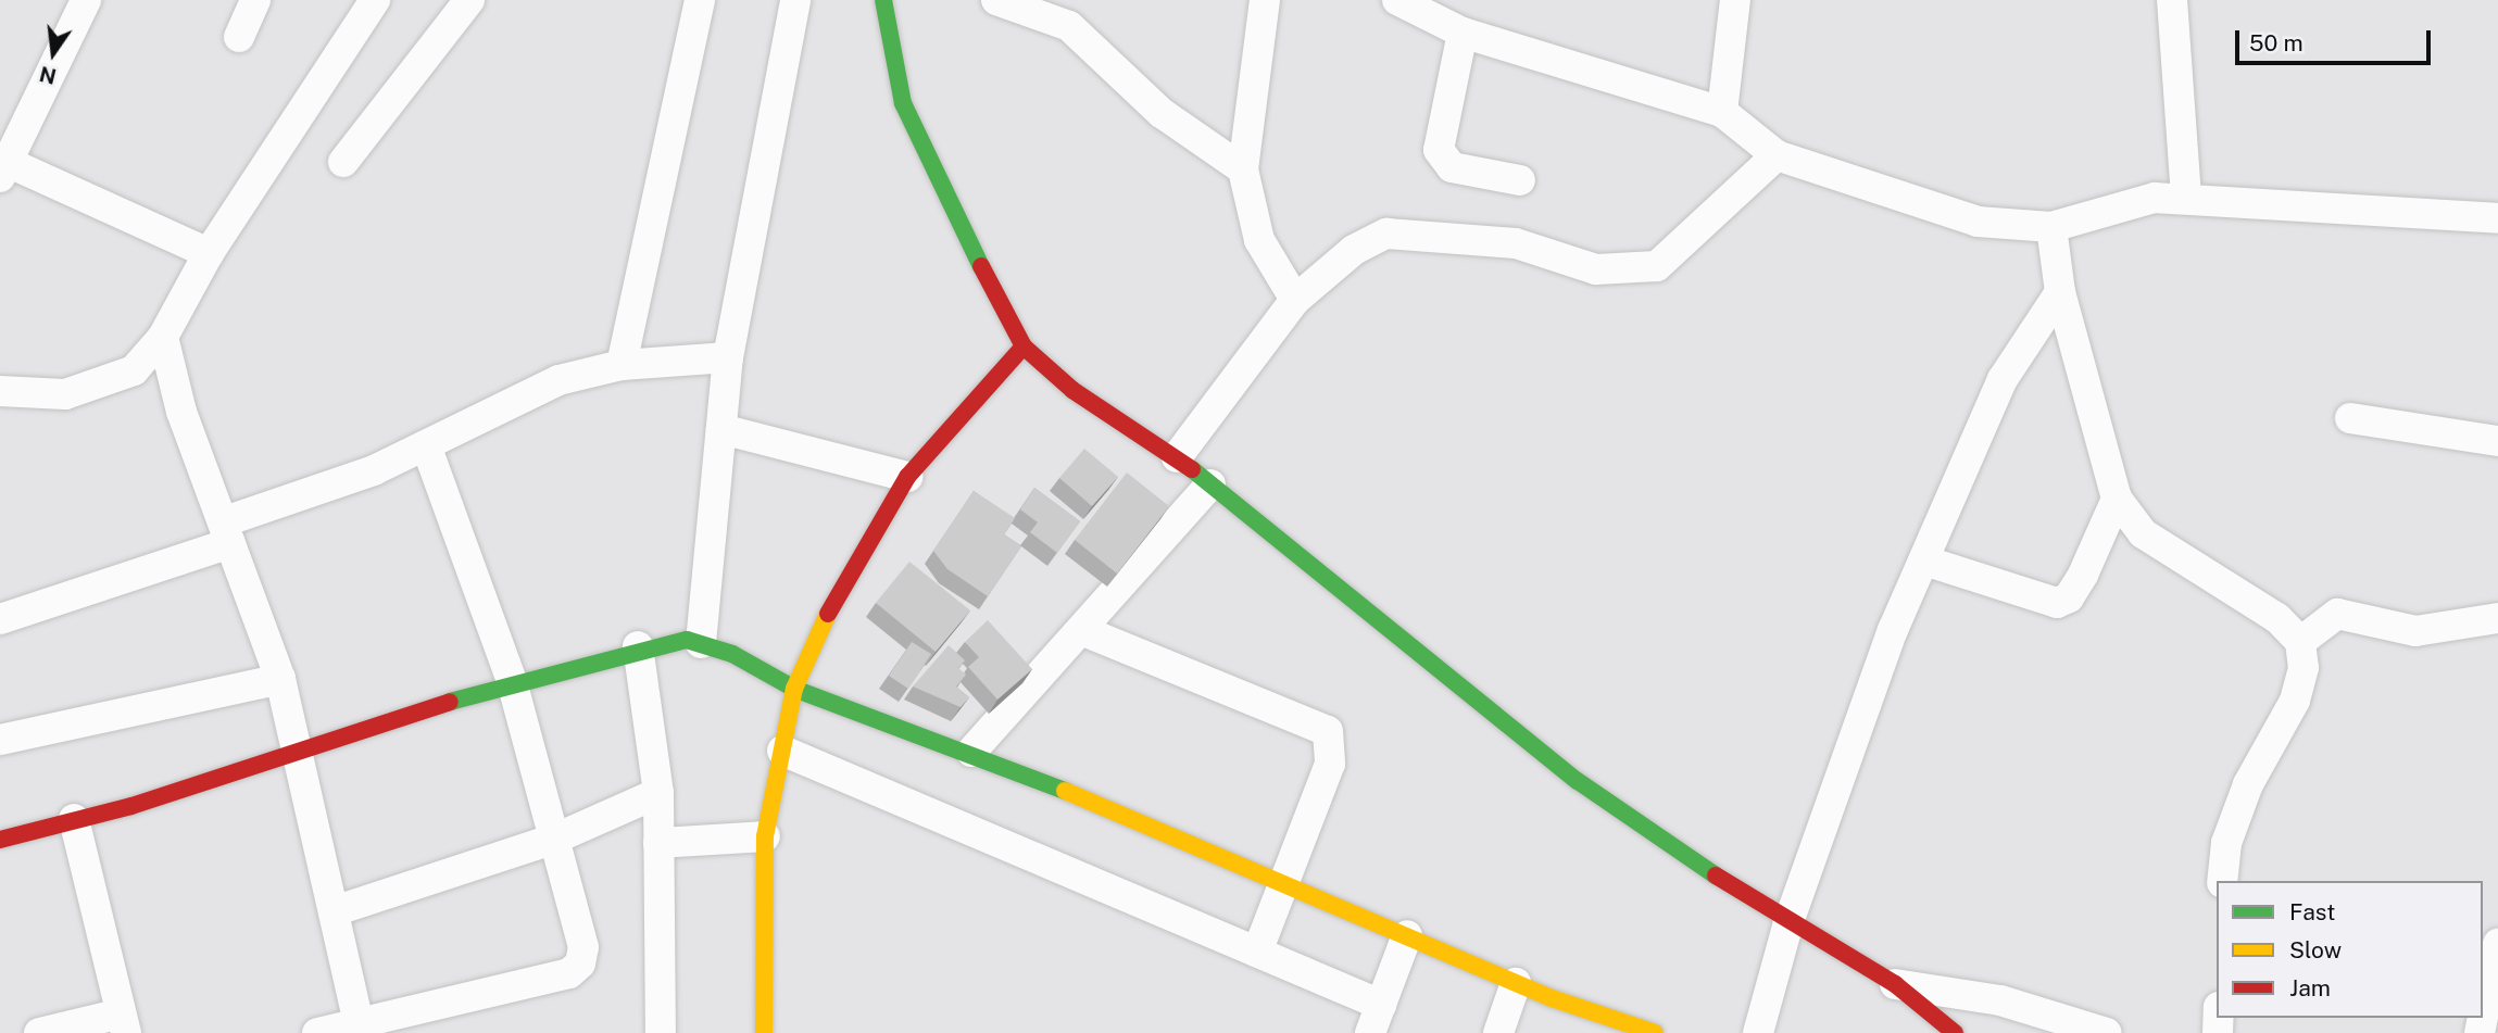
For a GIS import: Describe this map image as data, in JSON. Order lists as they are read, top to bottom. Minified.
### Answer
{"legend":["Fast","Slow","Jam"],"scale_bar":"50 m","north":"bottom"}
